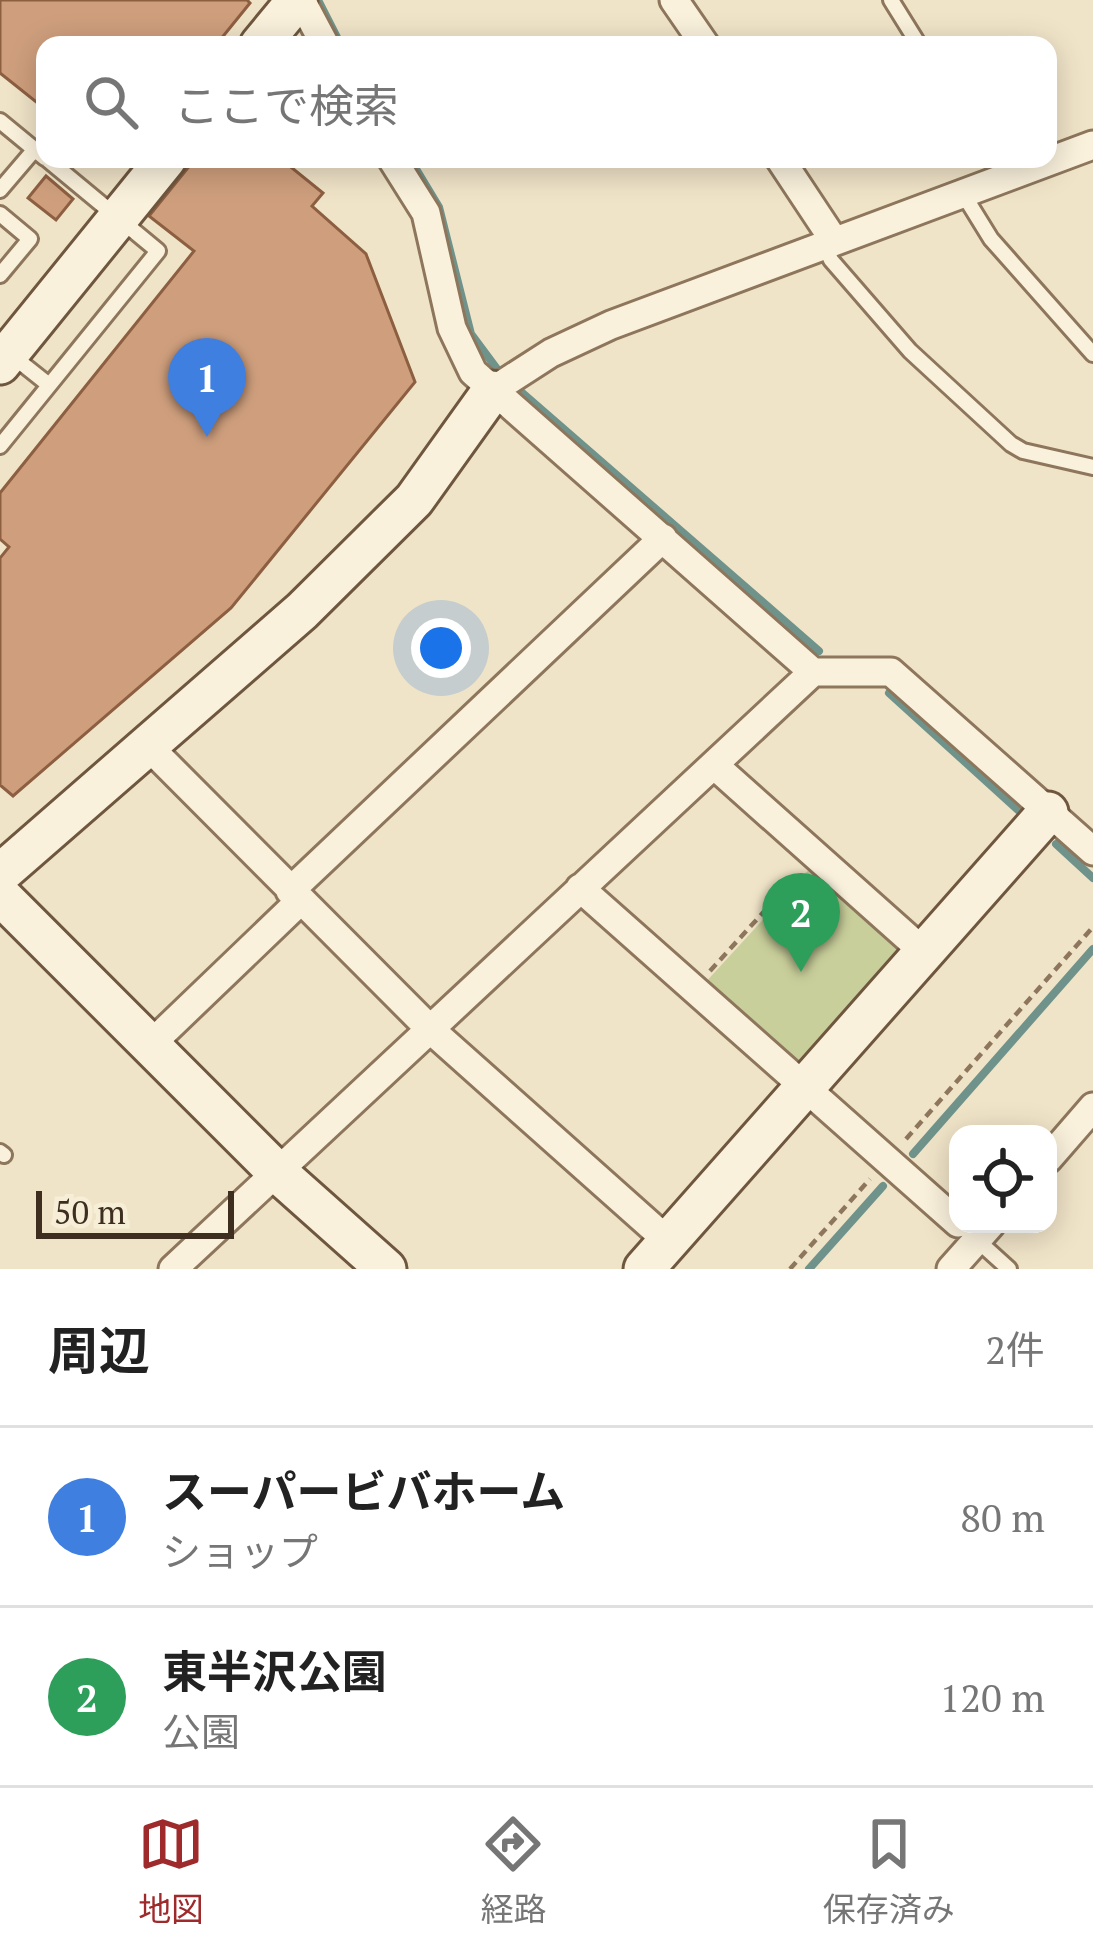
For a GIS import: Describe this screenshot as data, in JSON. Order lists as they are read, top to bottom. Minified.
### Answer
{"scale_bar":"50 m","page":{"search":"ここで検索","pins":["1","2"],"scale":"50 m","heading":["周辺","2件"],"list":[{"mark":"1","name":"スーパービバホーム","note":"ショップ","value":"80 m"},{"mark":"2","name":"東半沢公園","note":"公園","value":"120 m"}],"nav":["地図","経路","保存済み"]}}
